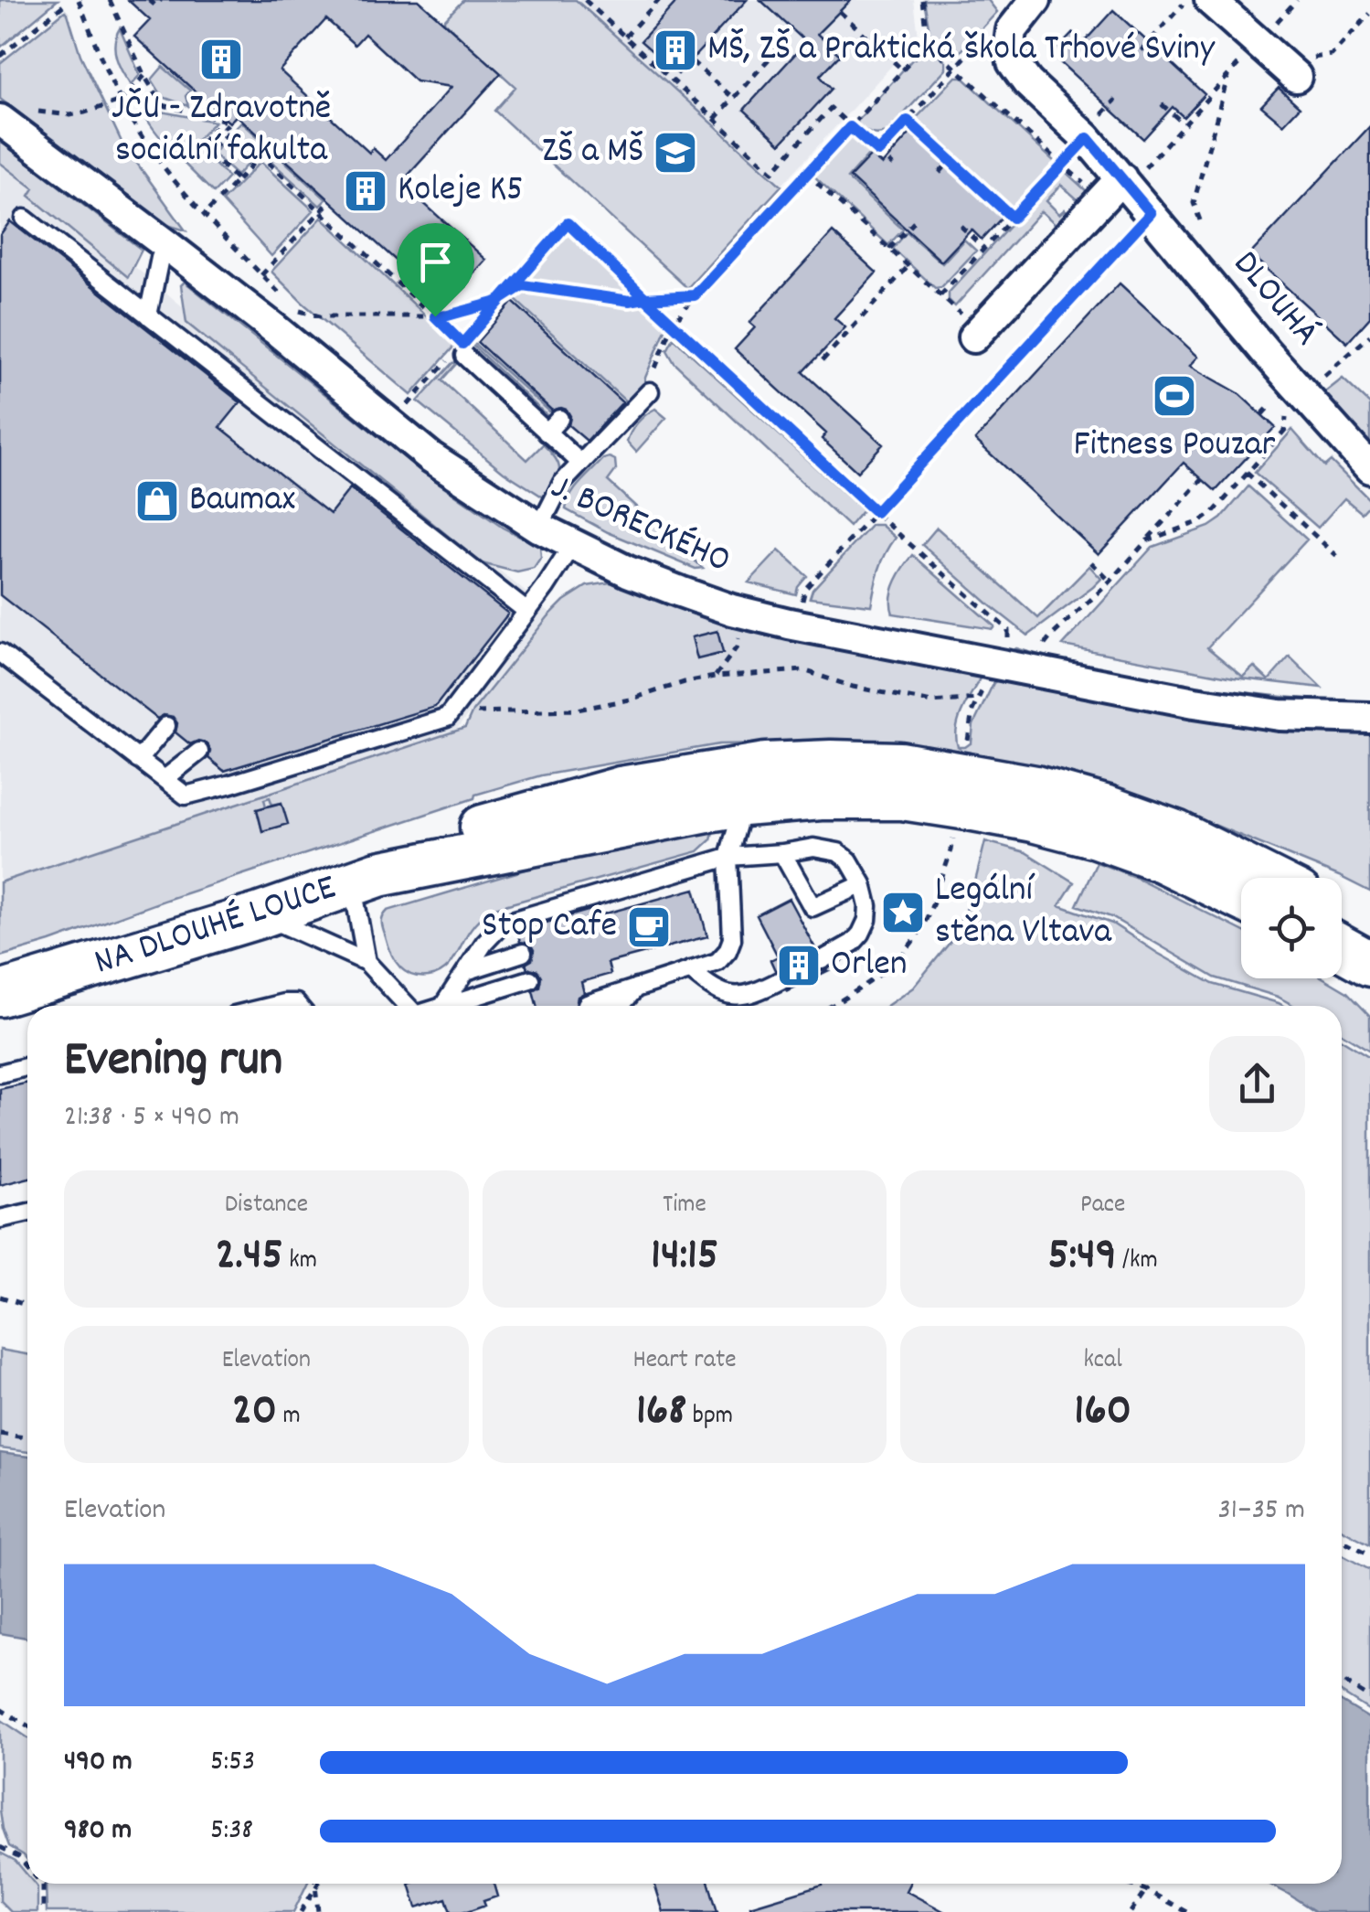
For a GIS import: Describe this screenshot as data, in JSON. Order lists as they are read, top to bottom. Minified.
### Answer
{"streets":{"main road":["NA DLOUHÉ LOUCE"],"street":["DLOUHÁ","J. BORECKÉHO"]},"places":{"building":["MŠ, ZŠ a Praktická škola Trhové Sviny","JČU - Zdravotně sociální fakulta","Koleje K5","Orlen"],"school or university":["ZŠ a MŠ"],"sports":["Fitness Pouzar"],"shop":["Baumax"],"place":["Legální stěna Vltava"],"cafe":["Stop Cafe"]},"page":{"heading":["Evening run","21:38 · 5 × 490 m"],"stats":[["Distance","2.45 km"],["Time","14:15"],["Pace","5:49 /km"],["Elevation","20 m"],["Heart rate","168 bpm"],["kcal","160"]],"chart":["Elevation","31–35 m"],"list":[{"name":"490 m","note":"5:53"},{"name":"980 m","note":"5:38"}]}}
